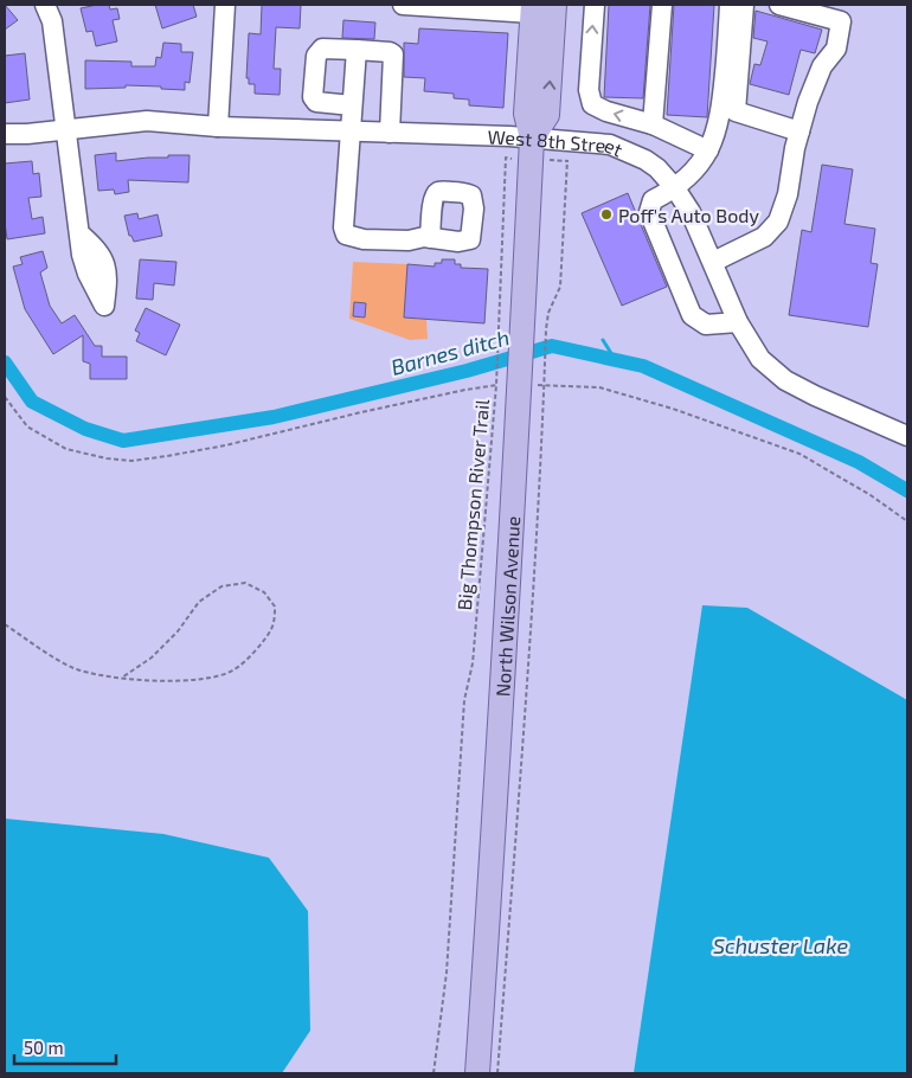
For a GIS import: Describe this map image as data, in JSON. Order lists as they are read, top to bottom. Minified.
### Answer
{"streets":{"main road":["North Wilson Avenue"],"street":["West 8th Street"],"path":["Big Thompson River Trail"]},"crossings":[["West 8th Street","North Wilson Avenue"]],"water":["Barnes ditch","Schuster Lake"],"places":["Poff's Auto Body"],"scale_bar":"50 m"}
